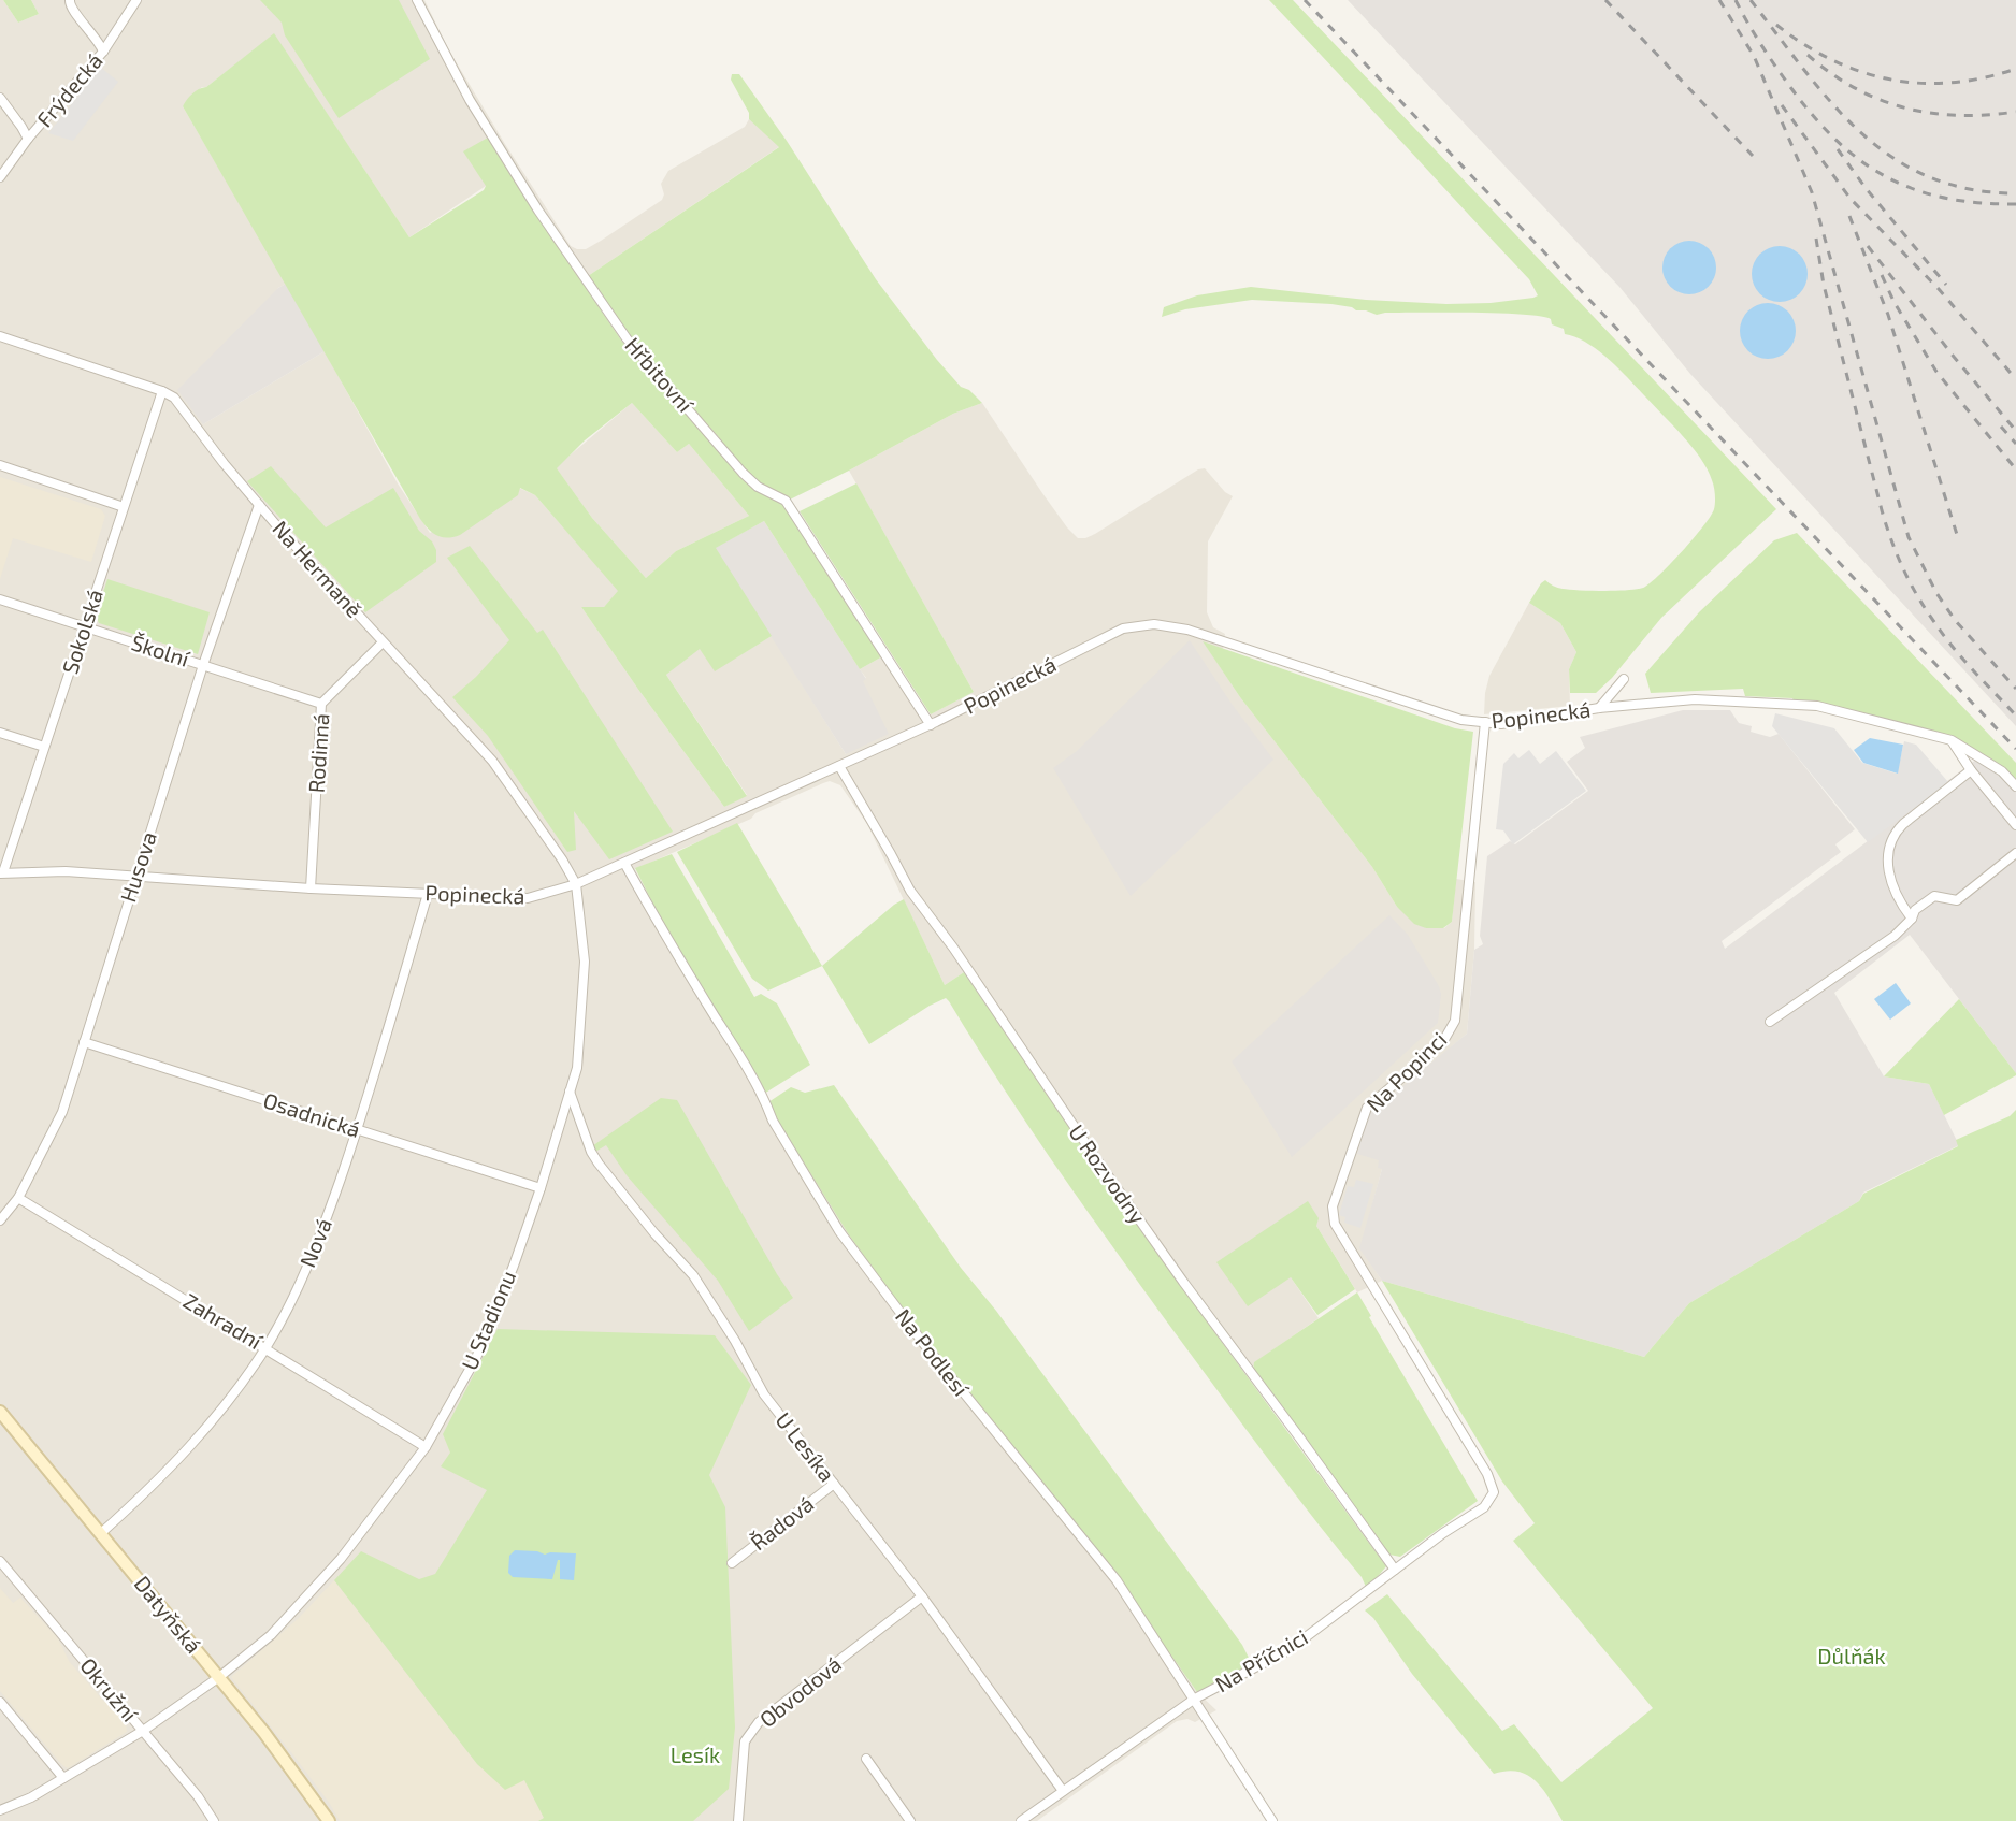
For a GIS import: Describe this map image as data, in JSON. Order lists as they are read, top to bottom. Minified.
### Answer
{"streets":{"main road":["Datyňská"],"street":["Frýdecká","Hřbitovní","Na Hermaně","Sokolská","Školní","Popinecká","Rodinná","Husova","Na Popinci","Osadnická","U Rozvodny","Nová","U Stadionu","Zahradní","Na Podlesí","U Lesíka","Řadová","Na Příčnici","Okružní","Obvodová"]},"crossings":[["Hřbitovní","Popinecká"],["Na Hermaně","Sokolská"],["Na Hermaně","Popinecká"],["Na Hermaně","Rodinná"],["Na Hermaně","Husova"],["Na Hermaně","U Stadionu"],["Sokolská","Školní"],["Sokolská","Popinecká"],["Školní","Rodinná"],["Školní","Husova"],["Popinecká","Rodinná"],["Popinecká","Husova"],["Popinecká","Na Popinci"],["Popinecká","U Rozvodny"],["Popinecká","Nová"],["Popinecká","U Stadionu"],["Popinecká","Na Podlesí"],["Husova","Osadnická"],["Husova","Zahradní"],["Na Popinci","Na Příčnici"],["Osadnická","Nová"],["Osadnická","U Stadionu"],["U Rozvodny","Na Příčnici"],["Nová","Zahradní"],["Nová","Datyňská"],["U Stadionu","Zahradní"],["U Stadionu","U Lesíka"],["U Stadionu","Datyňská"],["U Stadionu","Okružní"],["Na Podlesí","Na Příčnici"],["U Lesíka","Řadová"],["U Lesíka","Na Příčnici"],["U Lesíka","Obvodová"]],"parks":["Důlňák","Lesík"]}
